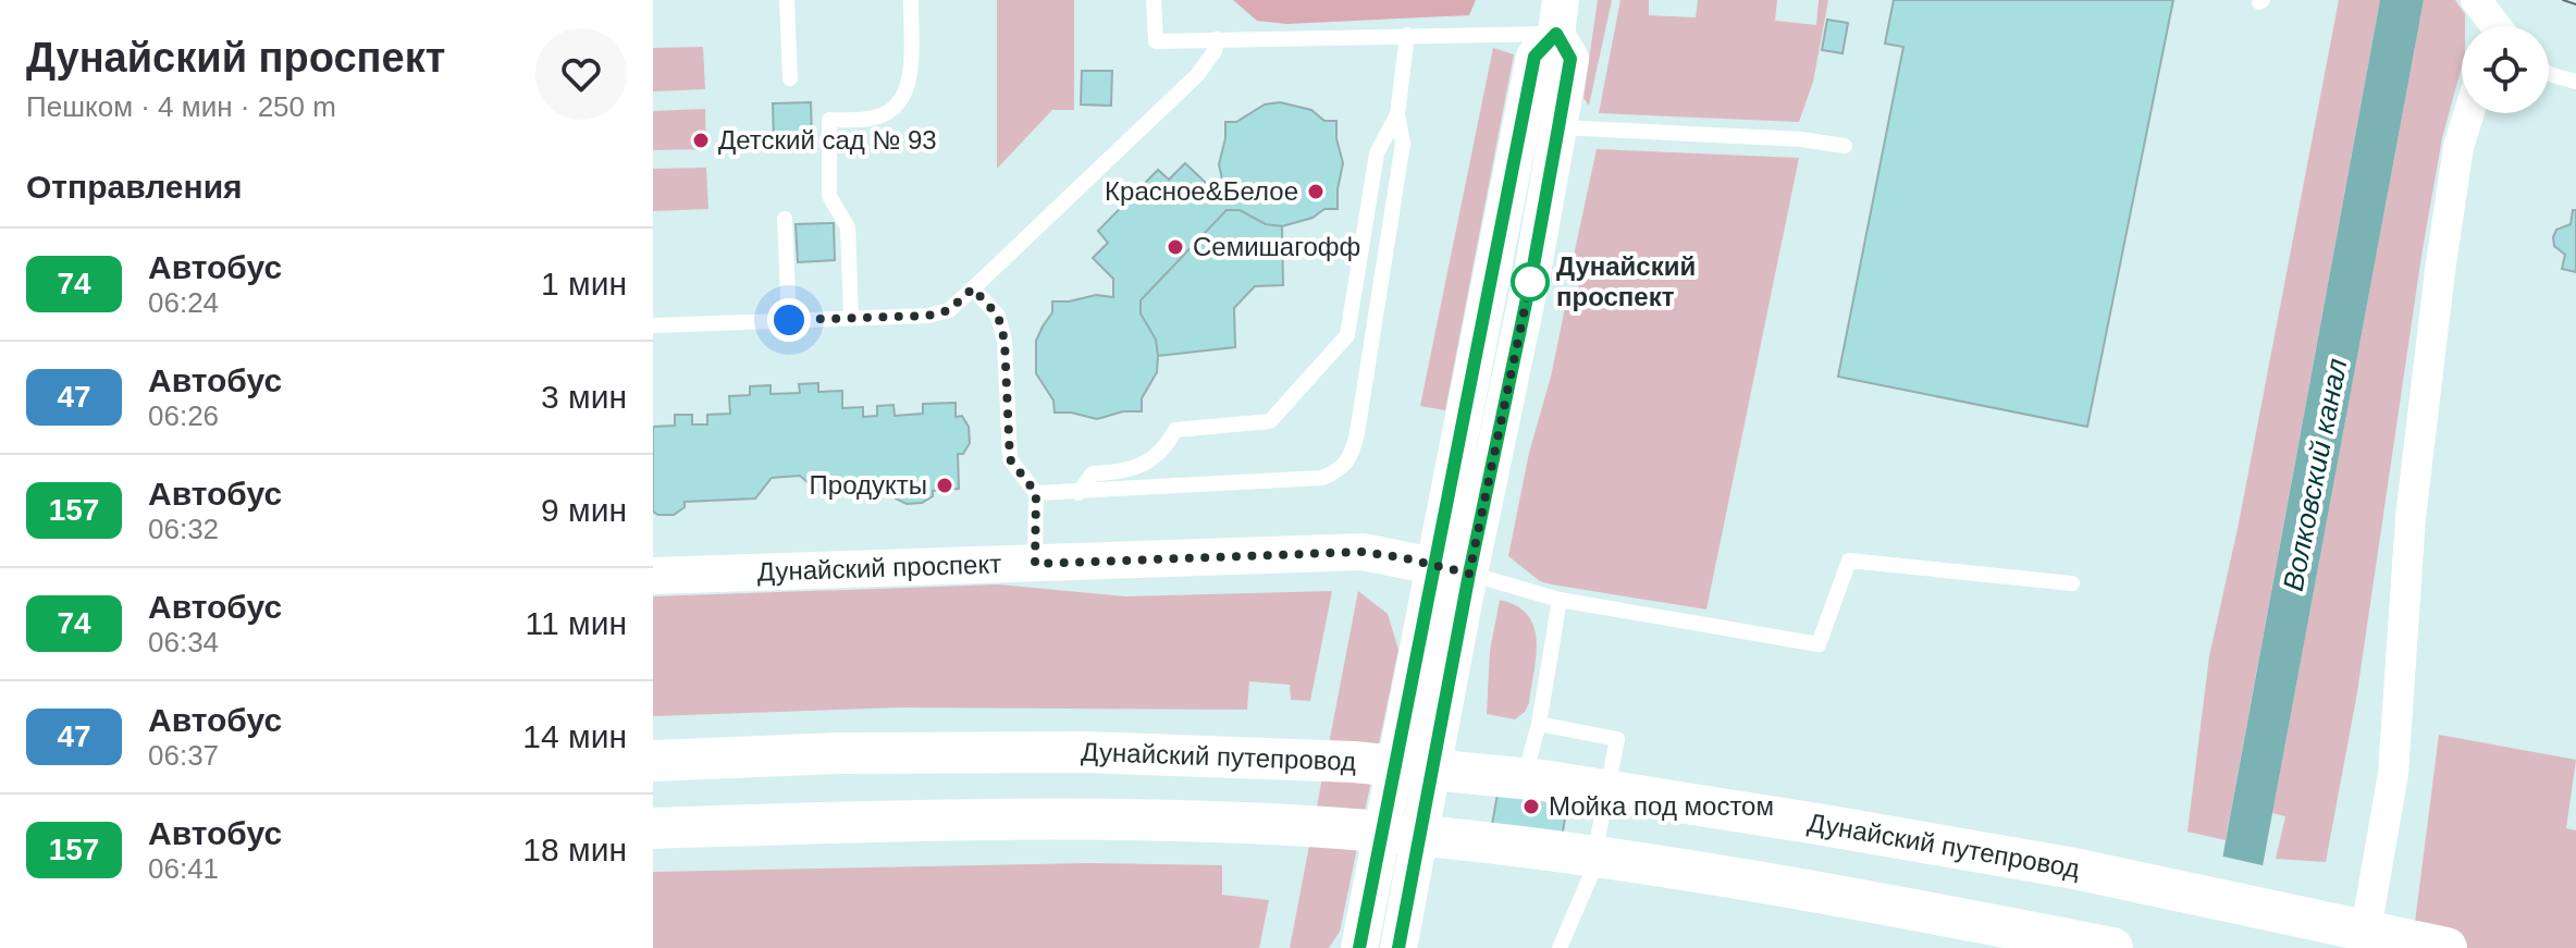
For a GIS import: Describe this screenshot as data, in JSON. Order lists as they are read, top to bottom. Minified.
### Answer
{"streets":{"main road":["Дунайский путепровод"],"street":["Дунайский проспект"]},"water":["Волковский канал"],"places":["Детский сад № 93","Красное&Белое","Семишагофф","Дунайский проспект","Продукты","Мойка под мостом"],"lines":["bus line 74"],"page":{"heading":[["Дунайский проспект","Пешком · 4 мин · 250 m"],"Отправления"],"list":[{"mark":"74","name":"Автобус","note":"06:24","value":"1 мин"},{"mark":"47","name":"Автобус","note":"06:26","value":"3 мин"},{"mark":"157","name":"Автобус","note":"06:32","value":"9 мин"},{"mark":"74","name":"Автобус","note":"06:34","value":"11 мин"},{"mark":"47","name":"Автобус","note":"06:37","value":"14 мин"},{"mark":"157","name":"Автобус","note":"06:41","value":"18 мин"}]}}
